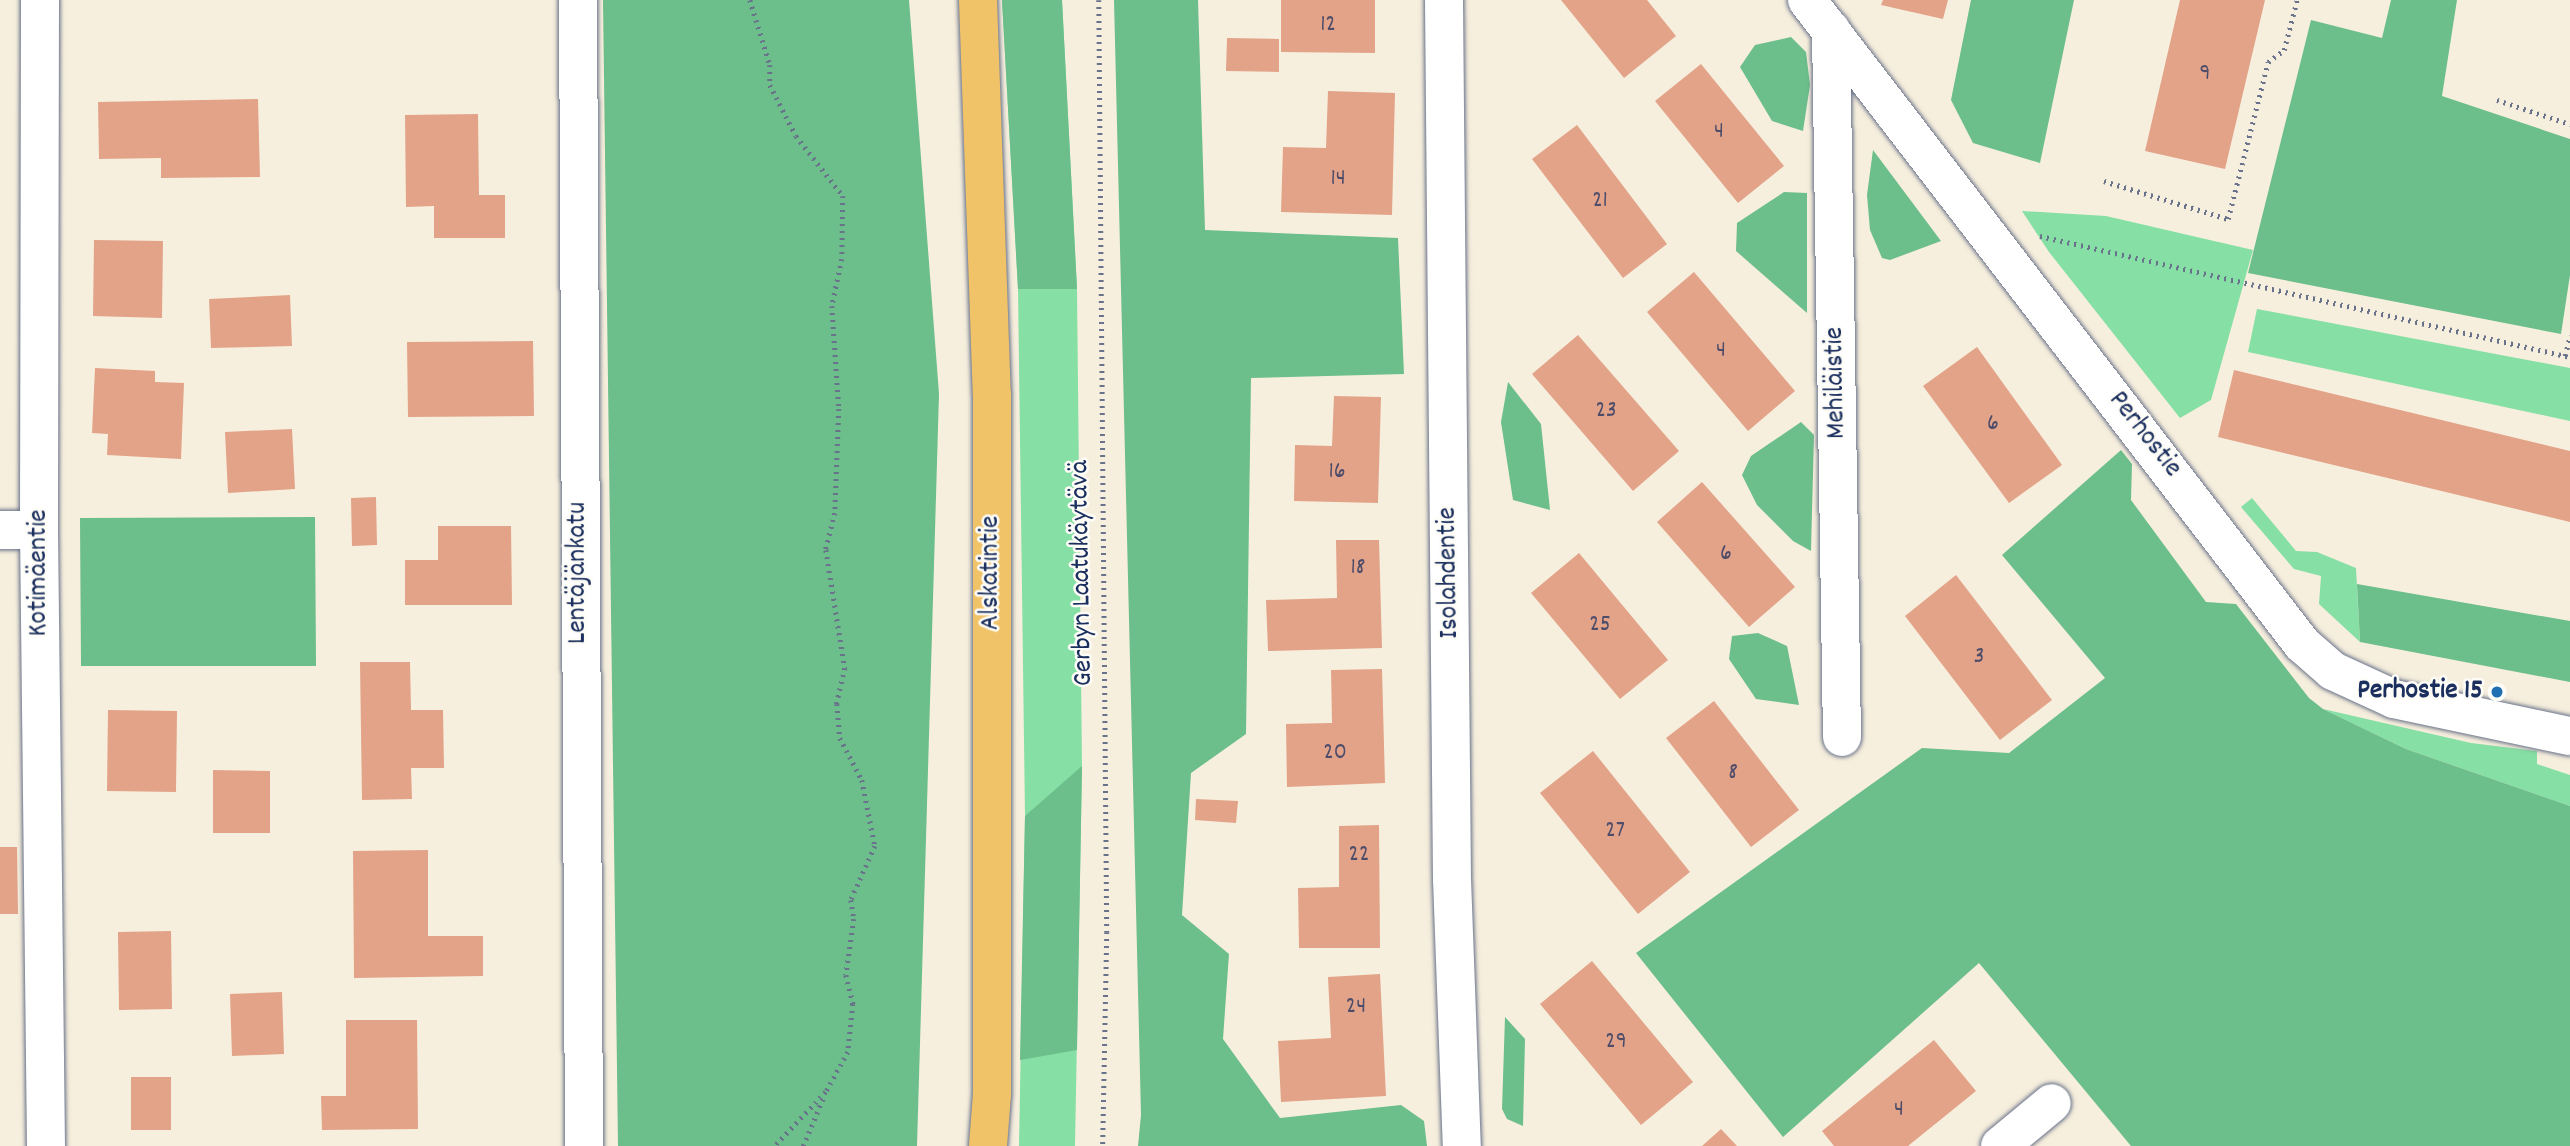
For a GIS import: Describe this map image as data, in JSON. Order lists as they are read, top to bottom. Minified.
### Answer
{"streets":{"main road":["Alskatintie"],"street":["Mehiläistie","Perhostie","Kotimäentie","Lentäjänkatu","Isolahdentie"],"path":["Gerbyn Laatukäytävä"]},"crossings":[["Mehiläistie","Perhostie"]],"places":["Perhostie 15"],"house_numbers":["12","9","4","14","21","4","23","6","16","6","18","25","3","20","8","27","22","24","29","4"]}
